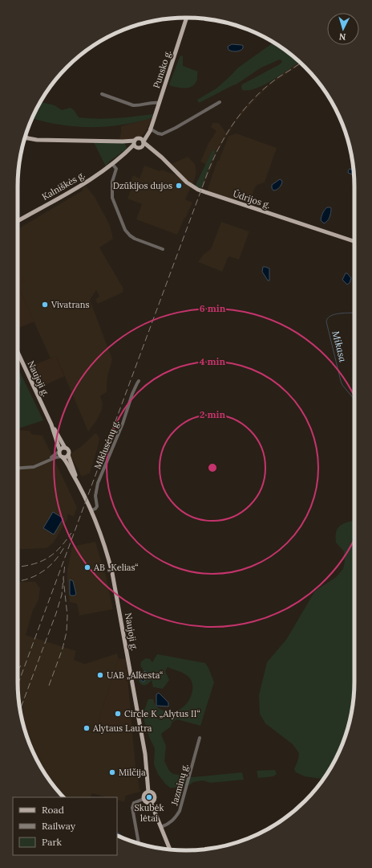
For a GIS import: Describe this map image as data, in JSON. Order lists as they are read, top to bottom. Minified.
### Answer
{"streets":{"main road":["Punsko g.","Kalniškės g.","Ūdrijos g.","Naujoji g."],"street":["Miklusėnų g.","Jazminų g."]},"crossings":[["Punsko g.","Kalniškės g."],["Punsko g.","Ūdrijos g."],["Naujoji g.","Miklusėnų g."]],"water":["Mikasa"],"places":["Dzūkijos dujos","Vivatrans","AB „Kelias“","UAB „Alkesta“","Circle K „Alytus II“","Alytaus Lautra","Milčija","Skubėk lėtai"],"legend":["Road","Railway","Park"],"north":"bottom","rings":["6 min","4 min","2 min"]}
